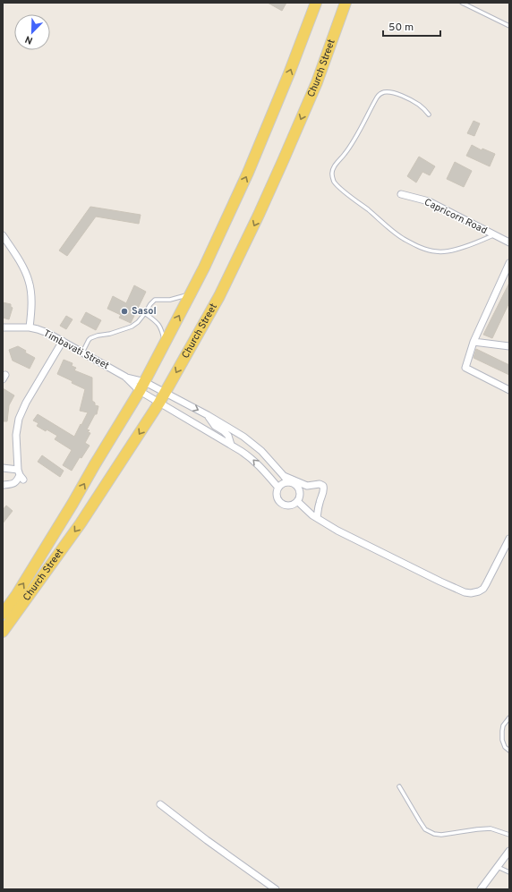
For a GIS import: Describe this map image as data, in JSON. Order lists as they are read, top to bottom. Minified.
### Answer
{"streets":{"main road":["Church Street"],"street":["Capricorn Road","Timbavati Street"]},"crossings":[["Church Street","Timbavati Street"]],"places":["Sasol"],"scale_bar":"50 m","north":"bottom left"}
